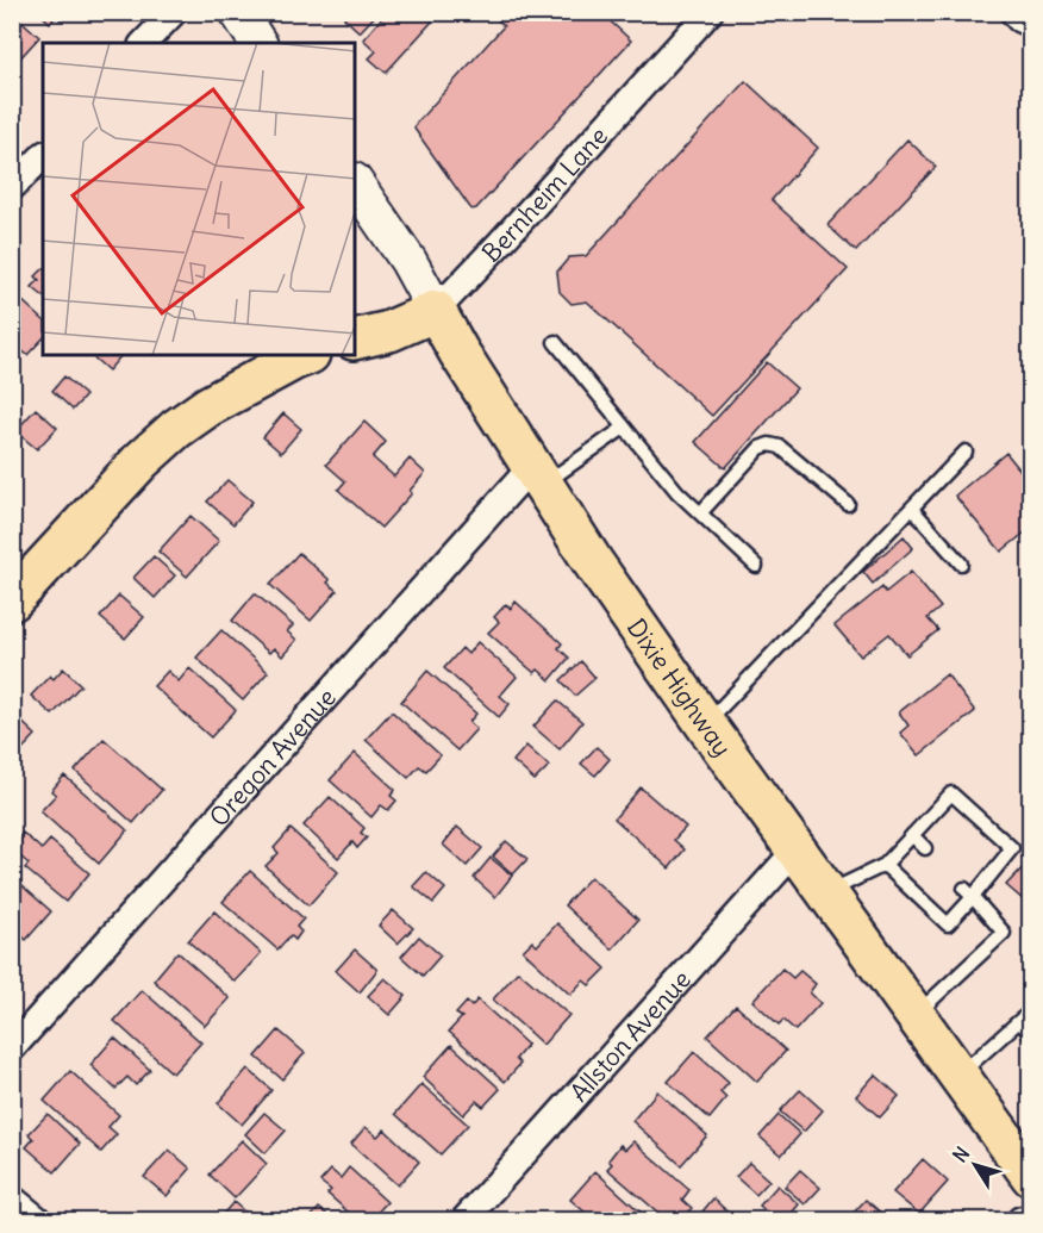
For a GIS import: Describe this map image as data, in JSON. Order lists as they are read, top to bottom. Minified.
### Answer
{"streets":{"main road":["Bernheim Lane","Dixie Highway"],"street":["Oregon Avenue","Allston Avenue"]},"crossings":[["Bernheim Lane","Dixie Highway"],["Dixie Highway","Oregon Avenue"],["Dixie Highway","Allston Avenue"]],"north":"top left"}
